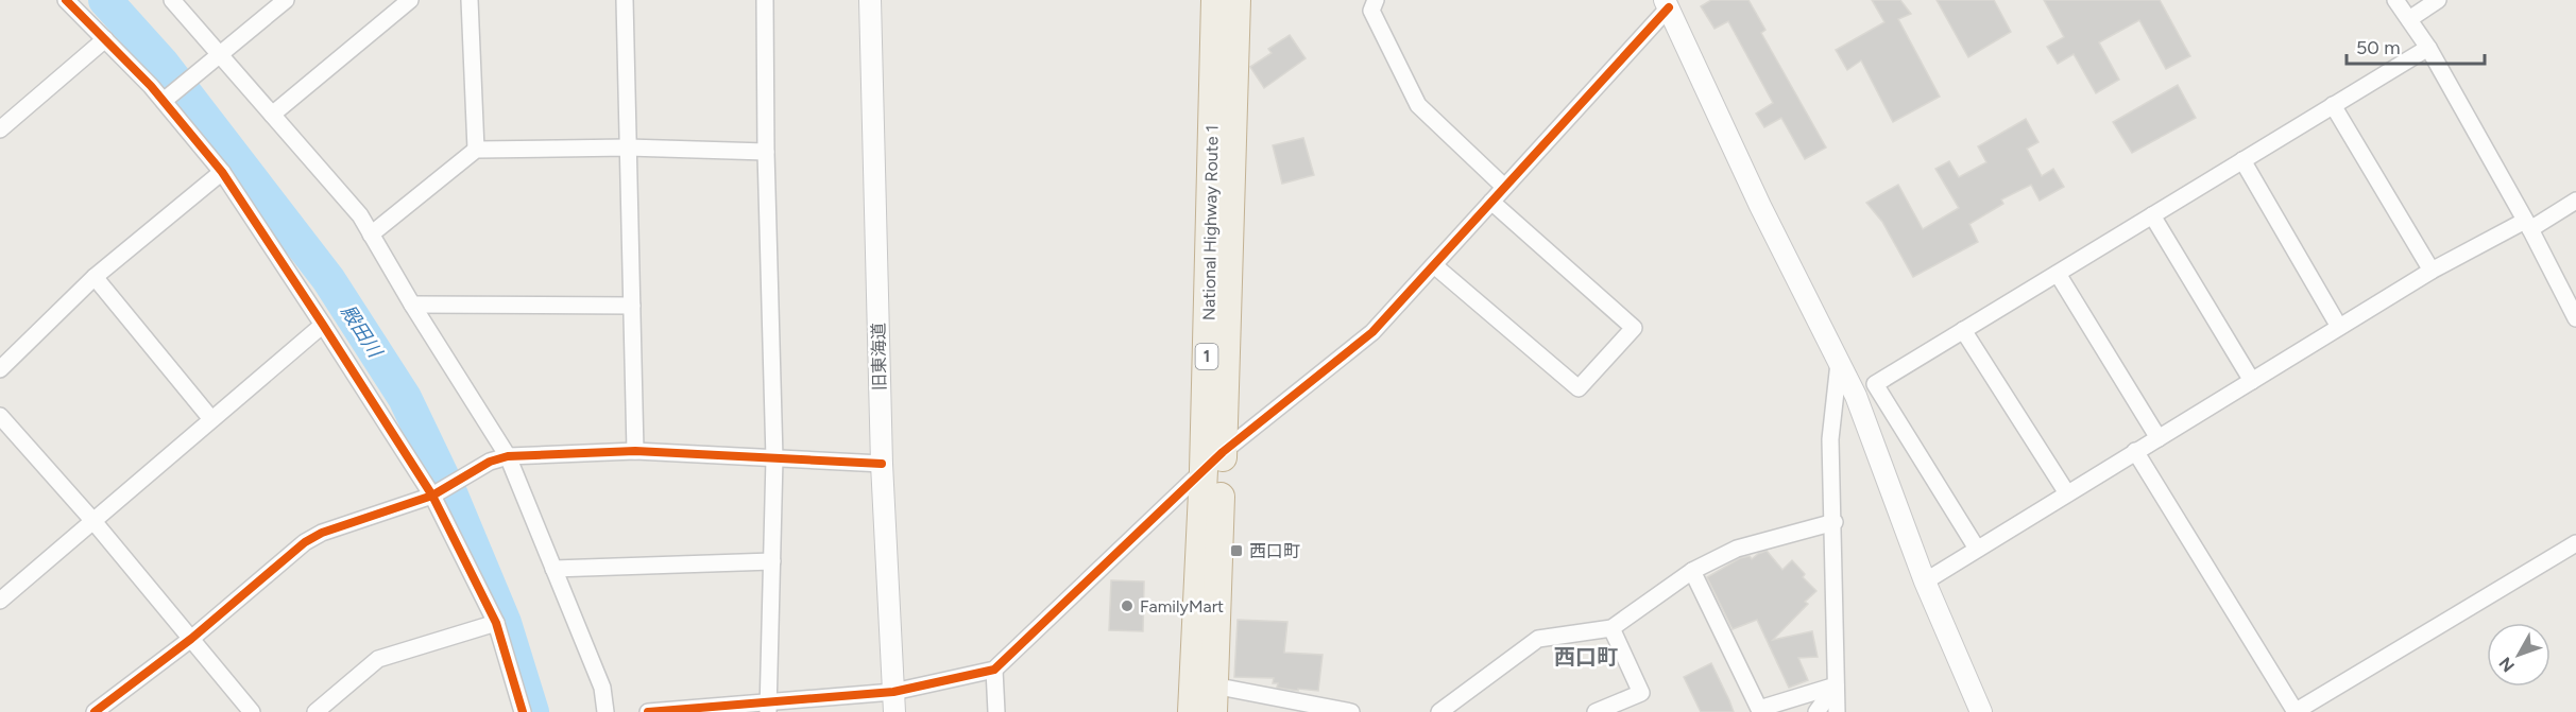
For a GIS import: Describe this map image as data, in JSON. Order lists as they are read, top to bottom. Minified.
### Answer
{"streets":{"highway":["National Highway Route 1","1"],"street":["旧東海道"]},"districts":["西口町"],"water":["殿田川"],"places":{"transit":["西口町"],"other":["FamilyMart"]},"scale_bar":"50 m","north":"bottom left"}
